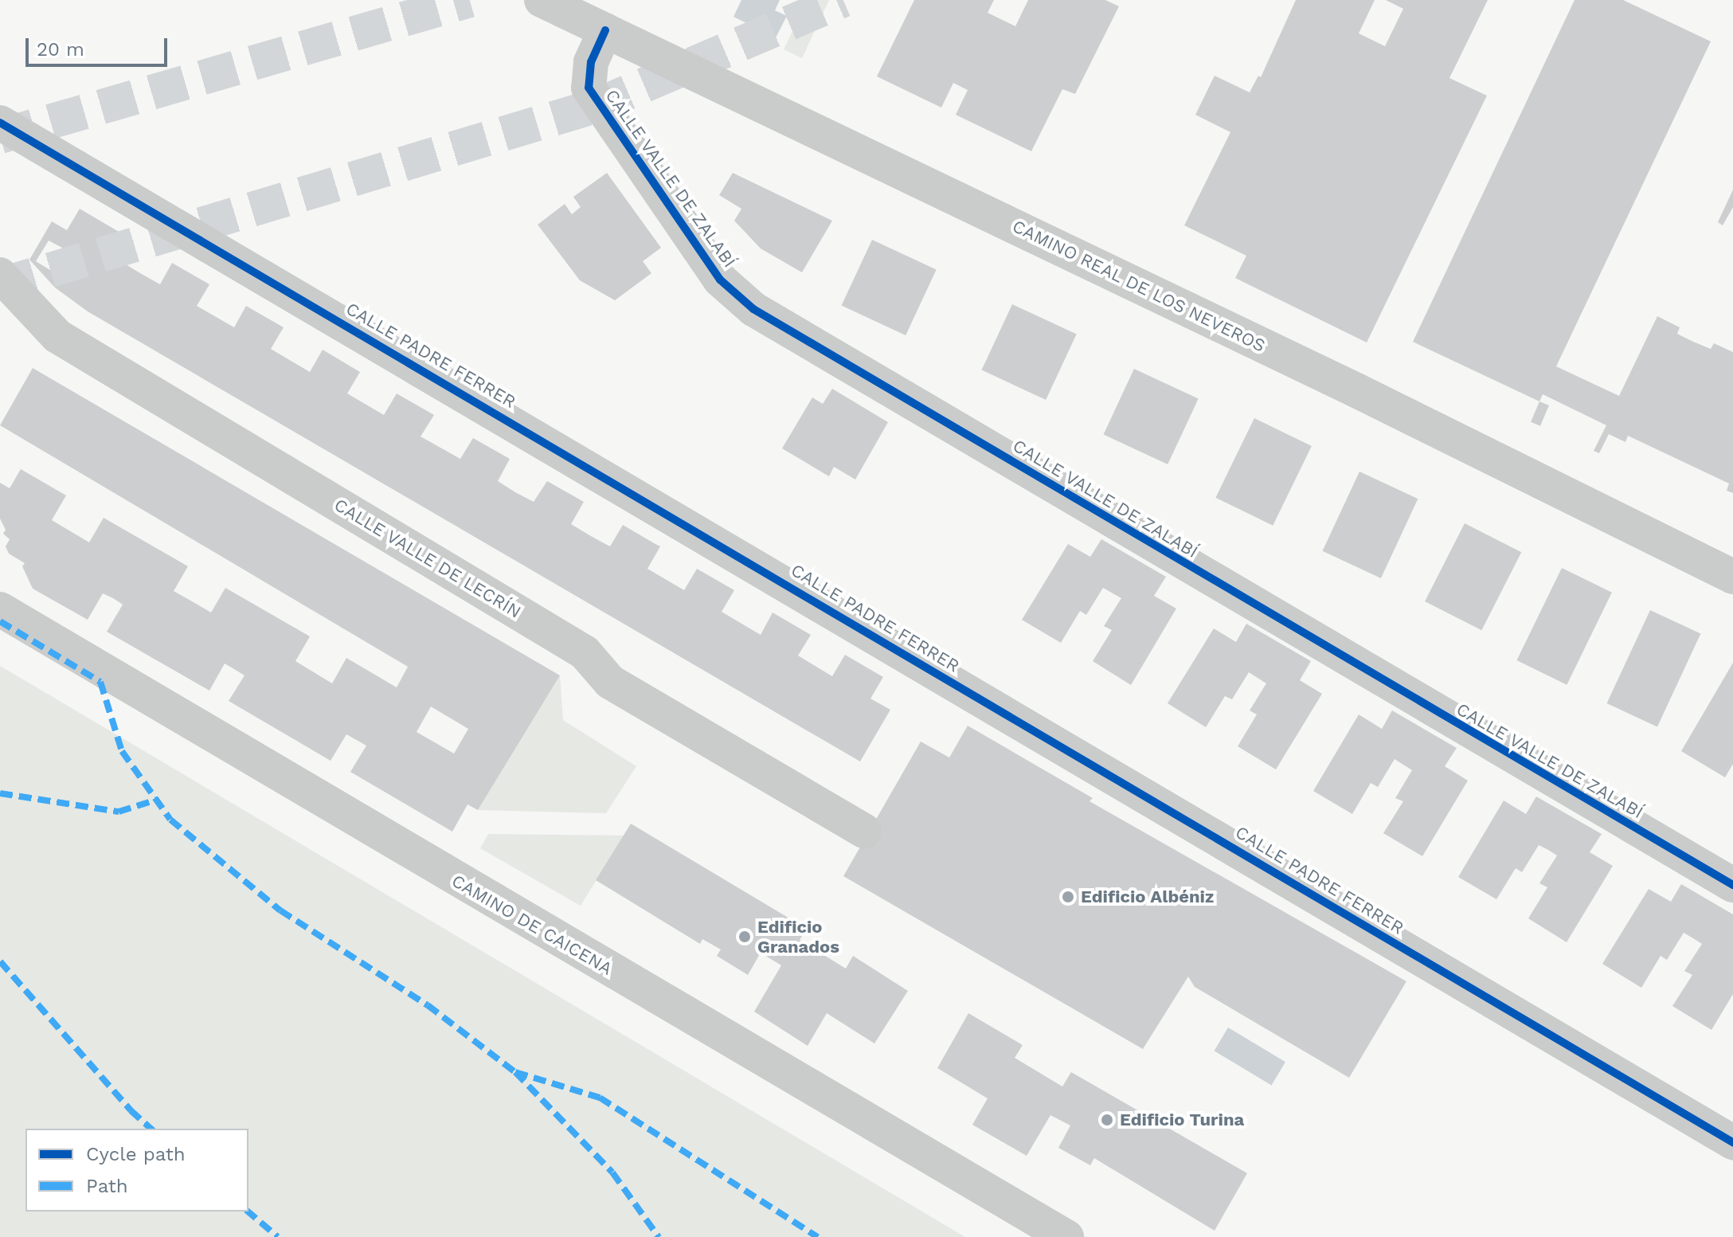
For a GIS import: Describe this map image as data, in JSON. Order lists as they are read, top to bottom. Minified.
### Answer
{"streets":{"street":["CALLE VALLE DE ZALABÍ","CAMINO REAL DE LOS NEVEROS","CALLE PADRE FERRER","CALLE VALLE DE LECRÍN","CAMINO DE CAICENA"]},"crossings":[["CALLE VALLE DE ZALABÍ","CAMINO REAL DE LOS NEVEROS"]],"places":["Edificio Albéniz","Edificio Granados","Edificio Turina"],"legend":["Cycle path","Path"],"scale_bar":"20 m"}
